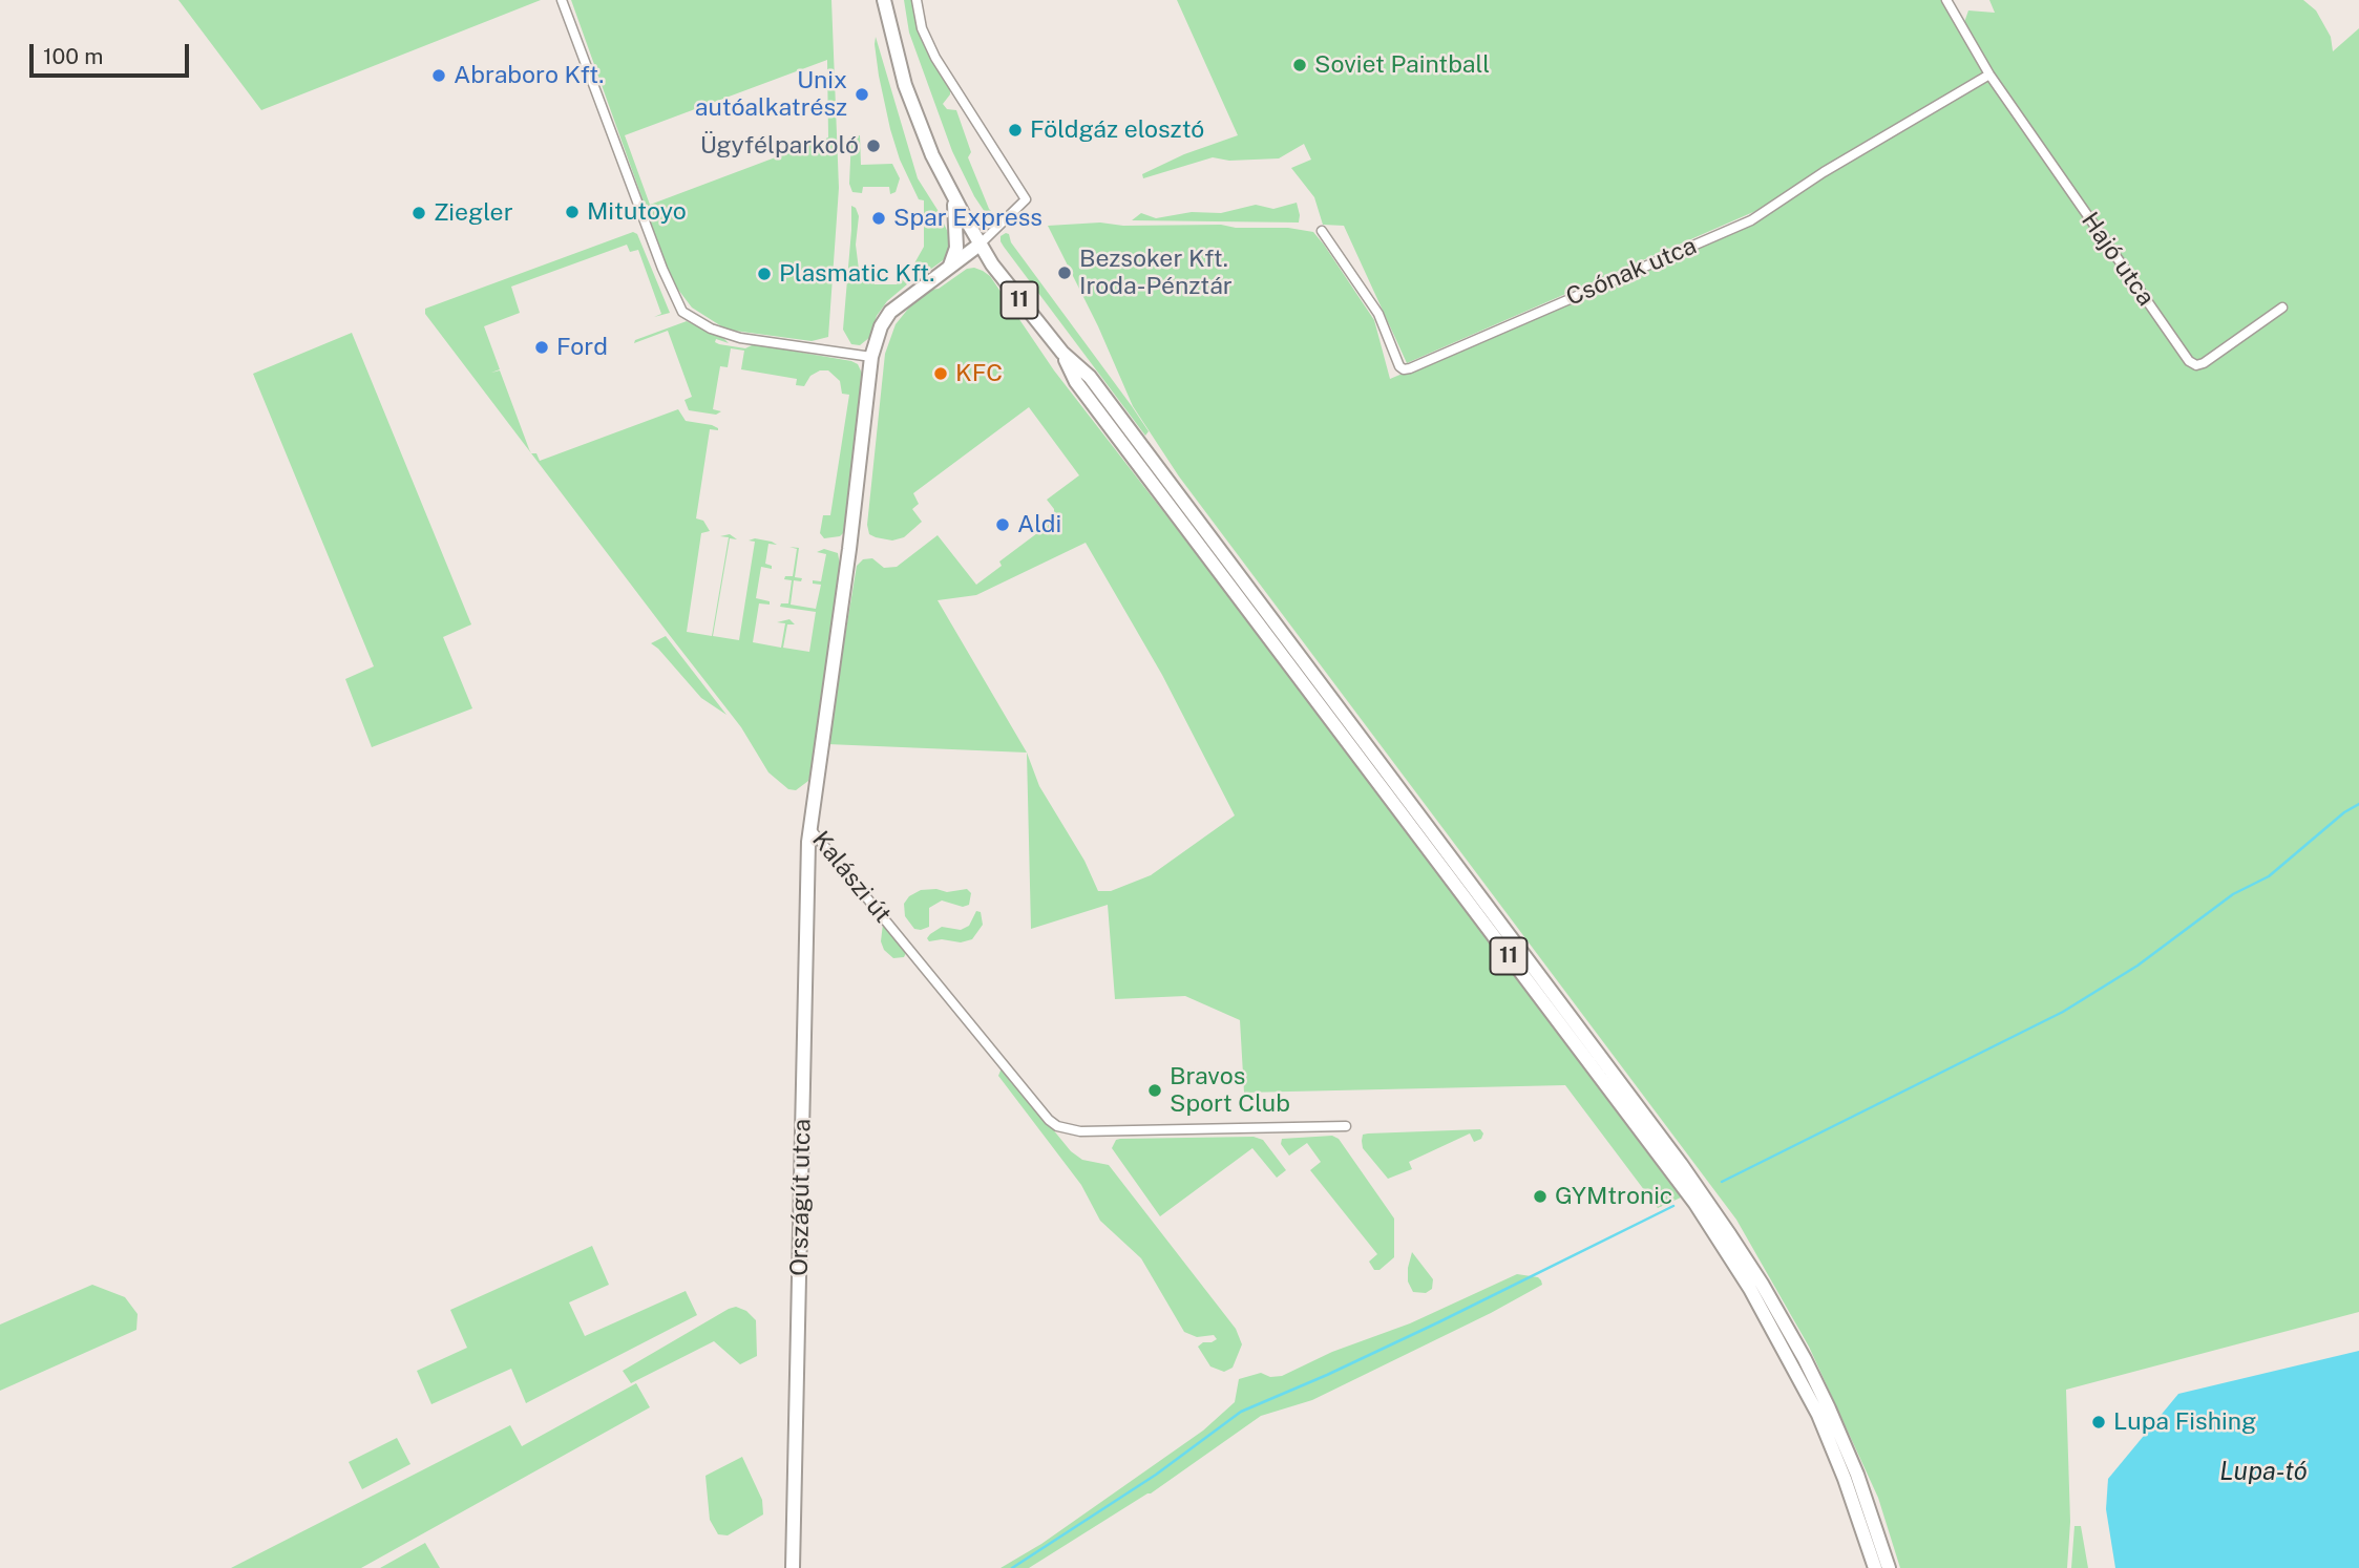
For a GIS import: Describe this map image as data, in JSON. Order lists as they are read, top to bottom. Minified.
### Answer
{"streets":{"main road":["11","Kalászi út","Országút utca"],"street":["Hajó utca","Csónak utca"]},"crossings":[["Hajó utca","Csónak utca"],["11","Kalászi út"],["Kalászi út","Országút utca"]],"water":["Lupa-tó"],"places":["Soviet Paintball","Abraboro Kft.","Unix autóalkatrész","Földgáz elosztó","Ügyfélparkoló","Mitutoyo","Ziegler","Spar Express","Bezsoker Kft. Iroda-Pénztár","Plasmatic Kft.","Ford","KFC","Aldi","Bravos Sport Club","GYMtronic","Lupa Fishing"],"scale_bar":"100 m"}
